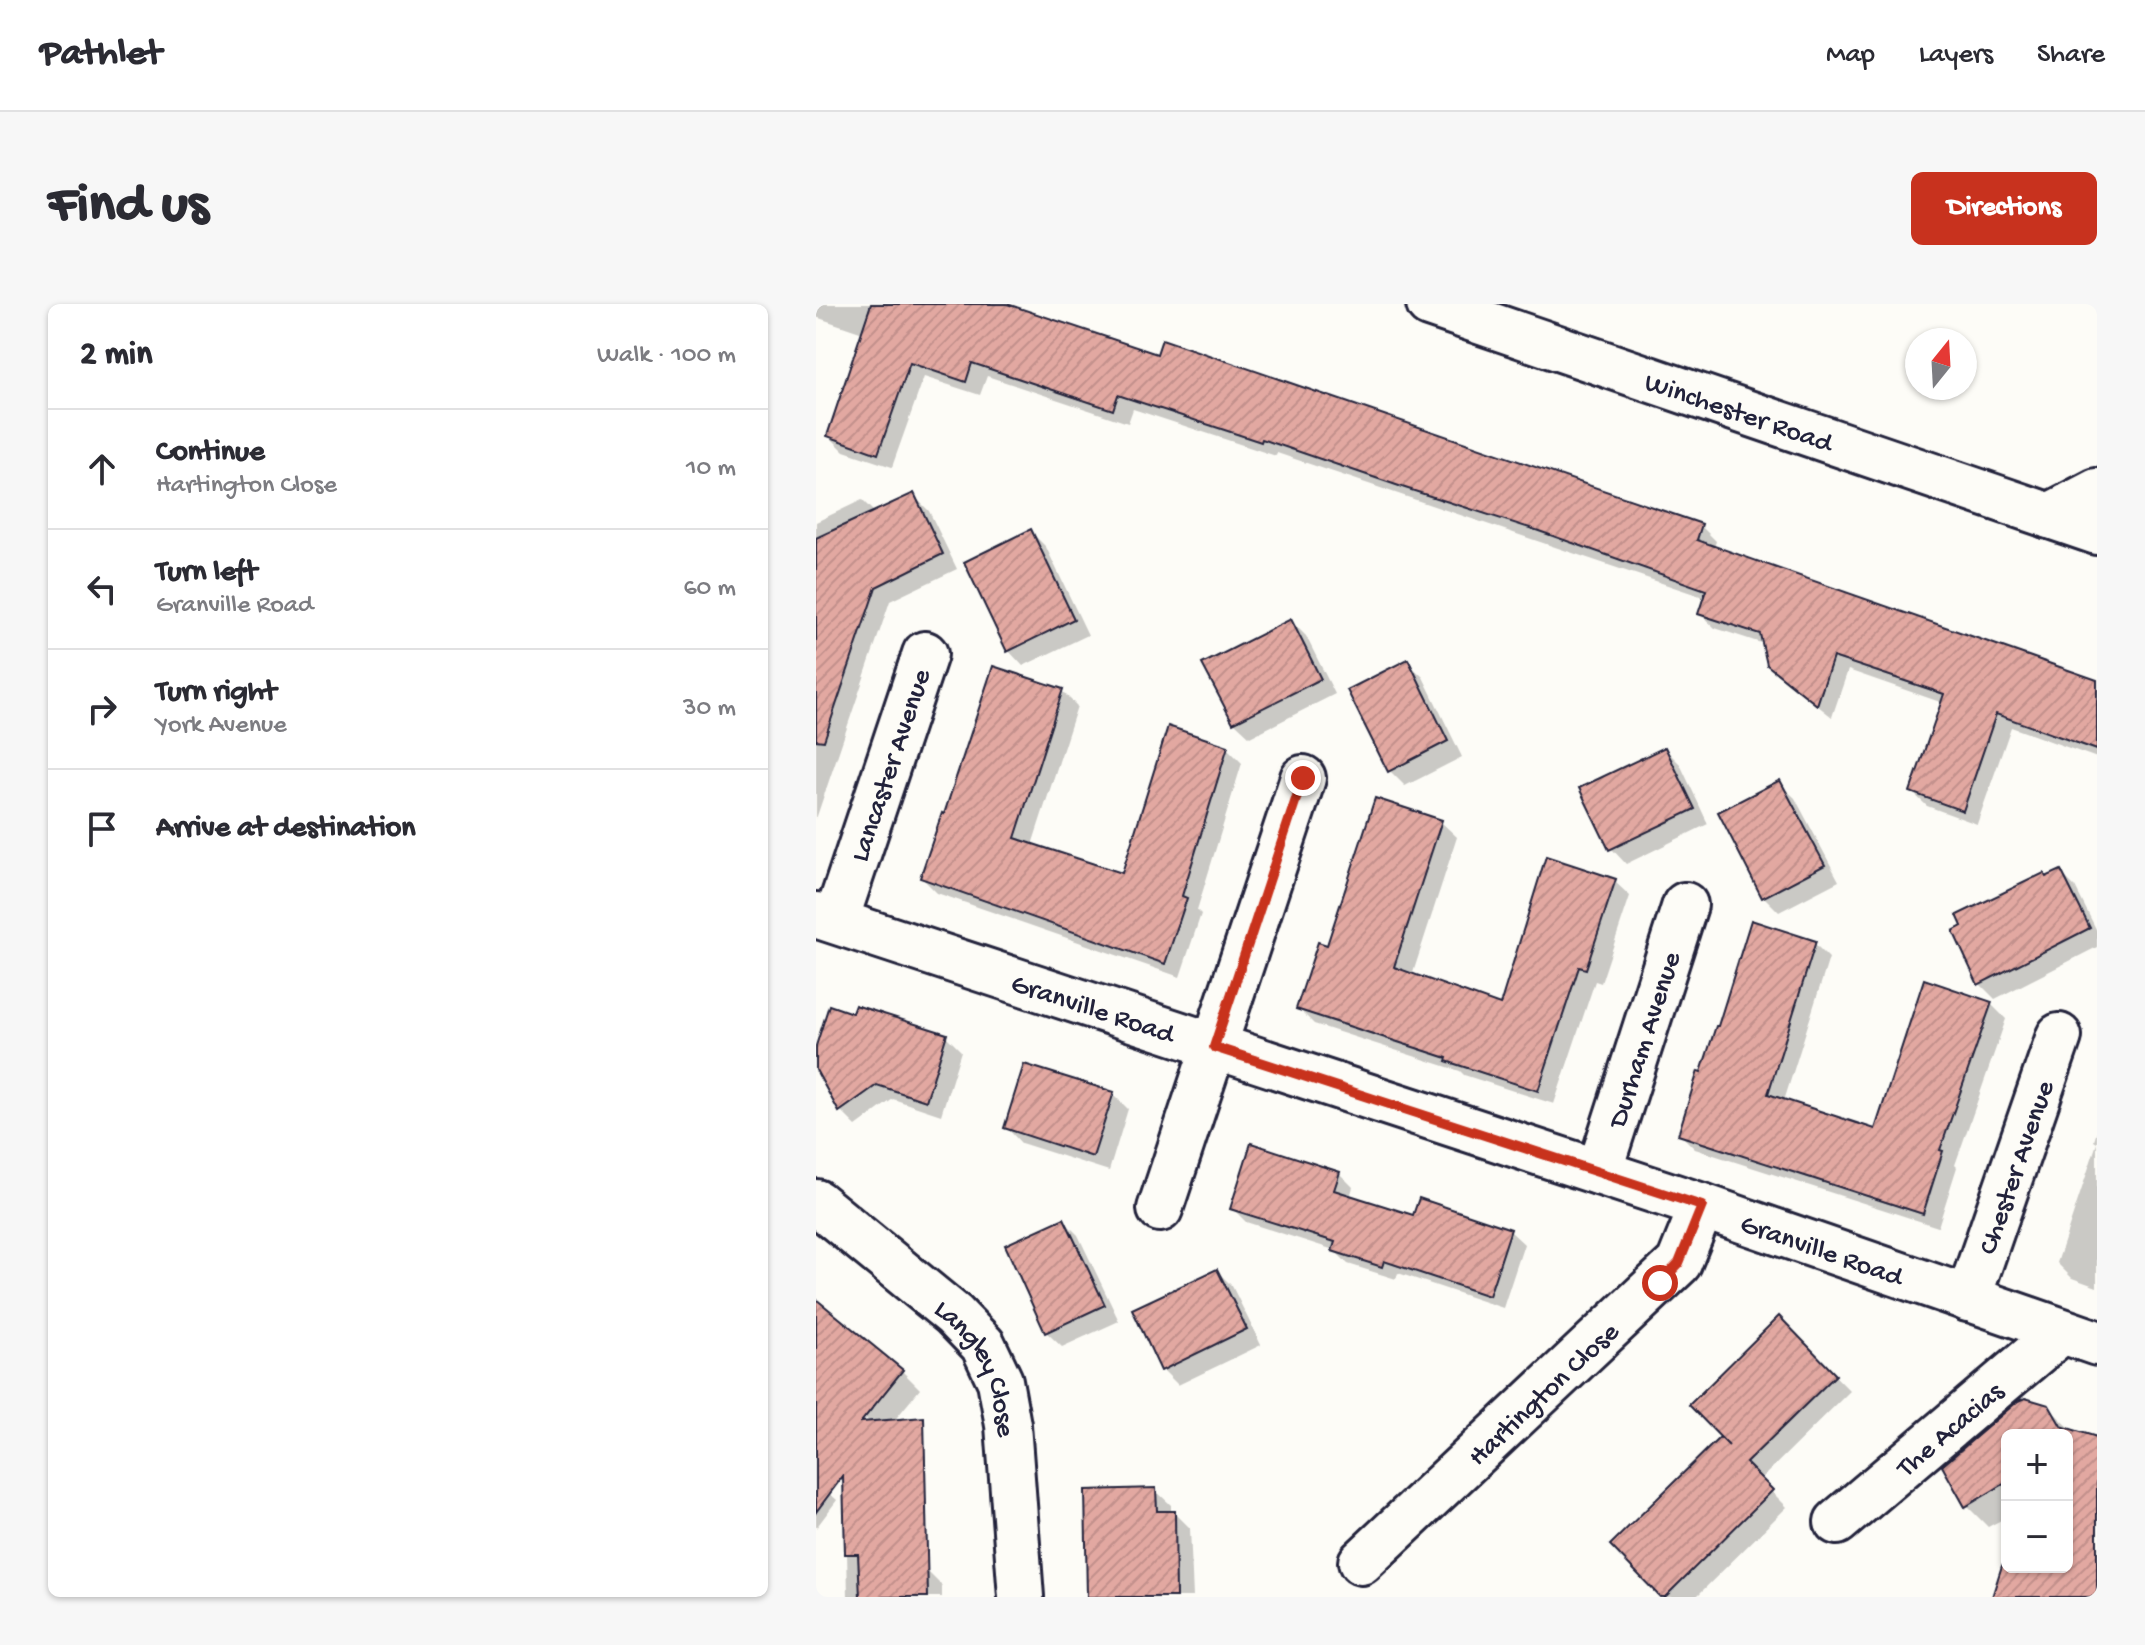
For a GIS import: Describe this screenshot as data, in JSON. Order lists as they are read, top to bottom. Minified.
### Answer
{"streets":{"street":["Winchester Road","Lancaster Avenue","Granville Road","Durham Avenue","Chester Avenue","Langley Close","Hartington Close","The Acacias"]},"crossings":[["Lancaster Avenue","Granville Road"],["Granville Road","Durham Avenue"],["Granville Road","Chester Avenue"],["Granville Road","Hartington Close"],["Granville Road","The Acacias"]],"north":"top","page":{"header":"Pathlet","nav":["Map","Layers","Share"],"buttons":"Directions","title":"Find us","heading":["2 min","Walk · 100 m"],"list":[["Continue","Hartington Close","10 m"],["Turn left","Granville Road","60 m"],["Turn right","York Avenue","30 m"],"Arrive at destination"],"map_buttons":["+","−"]}}
